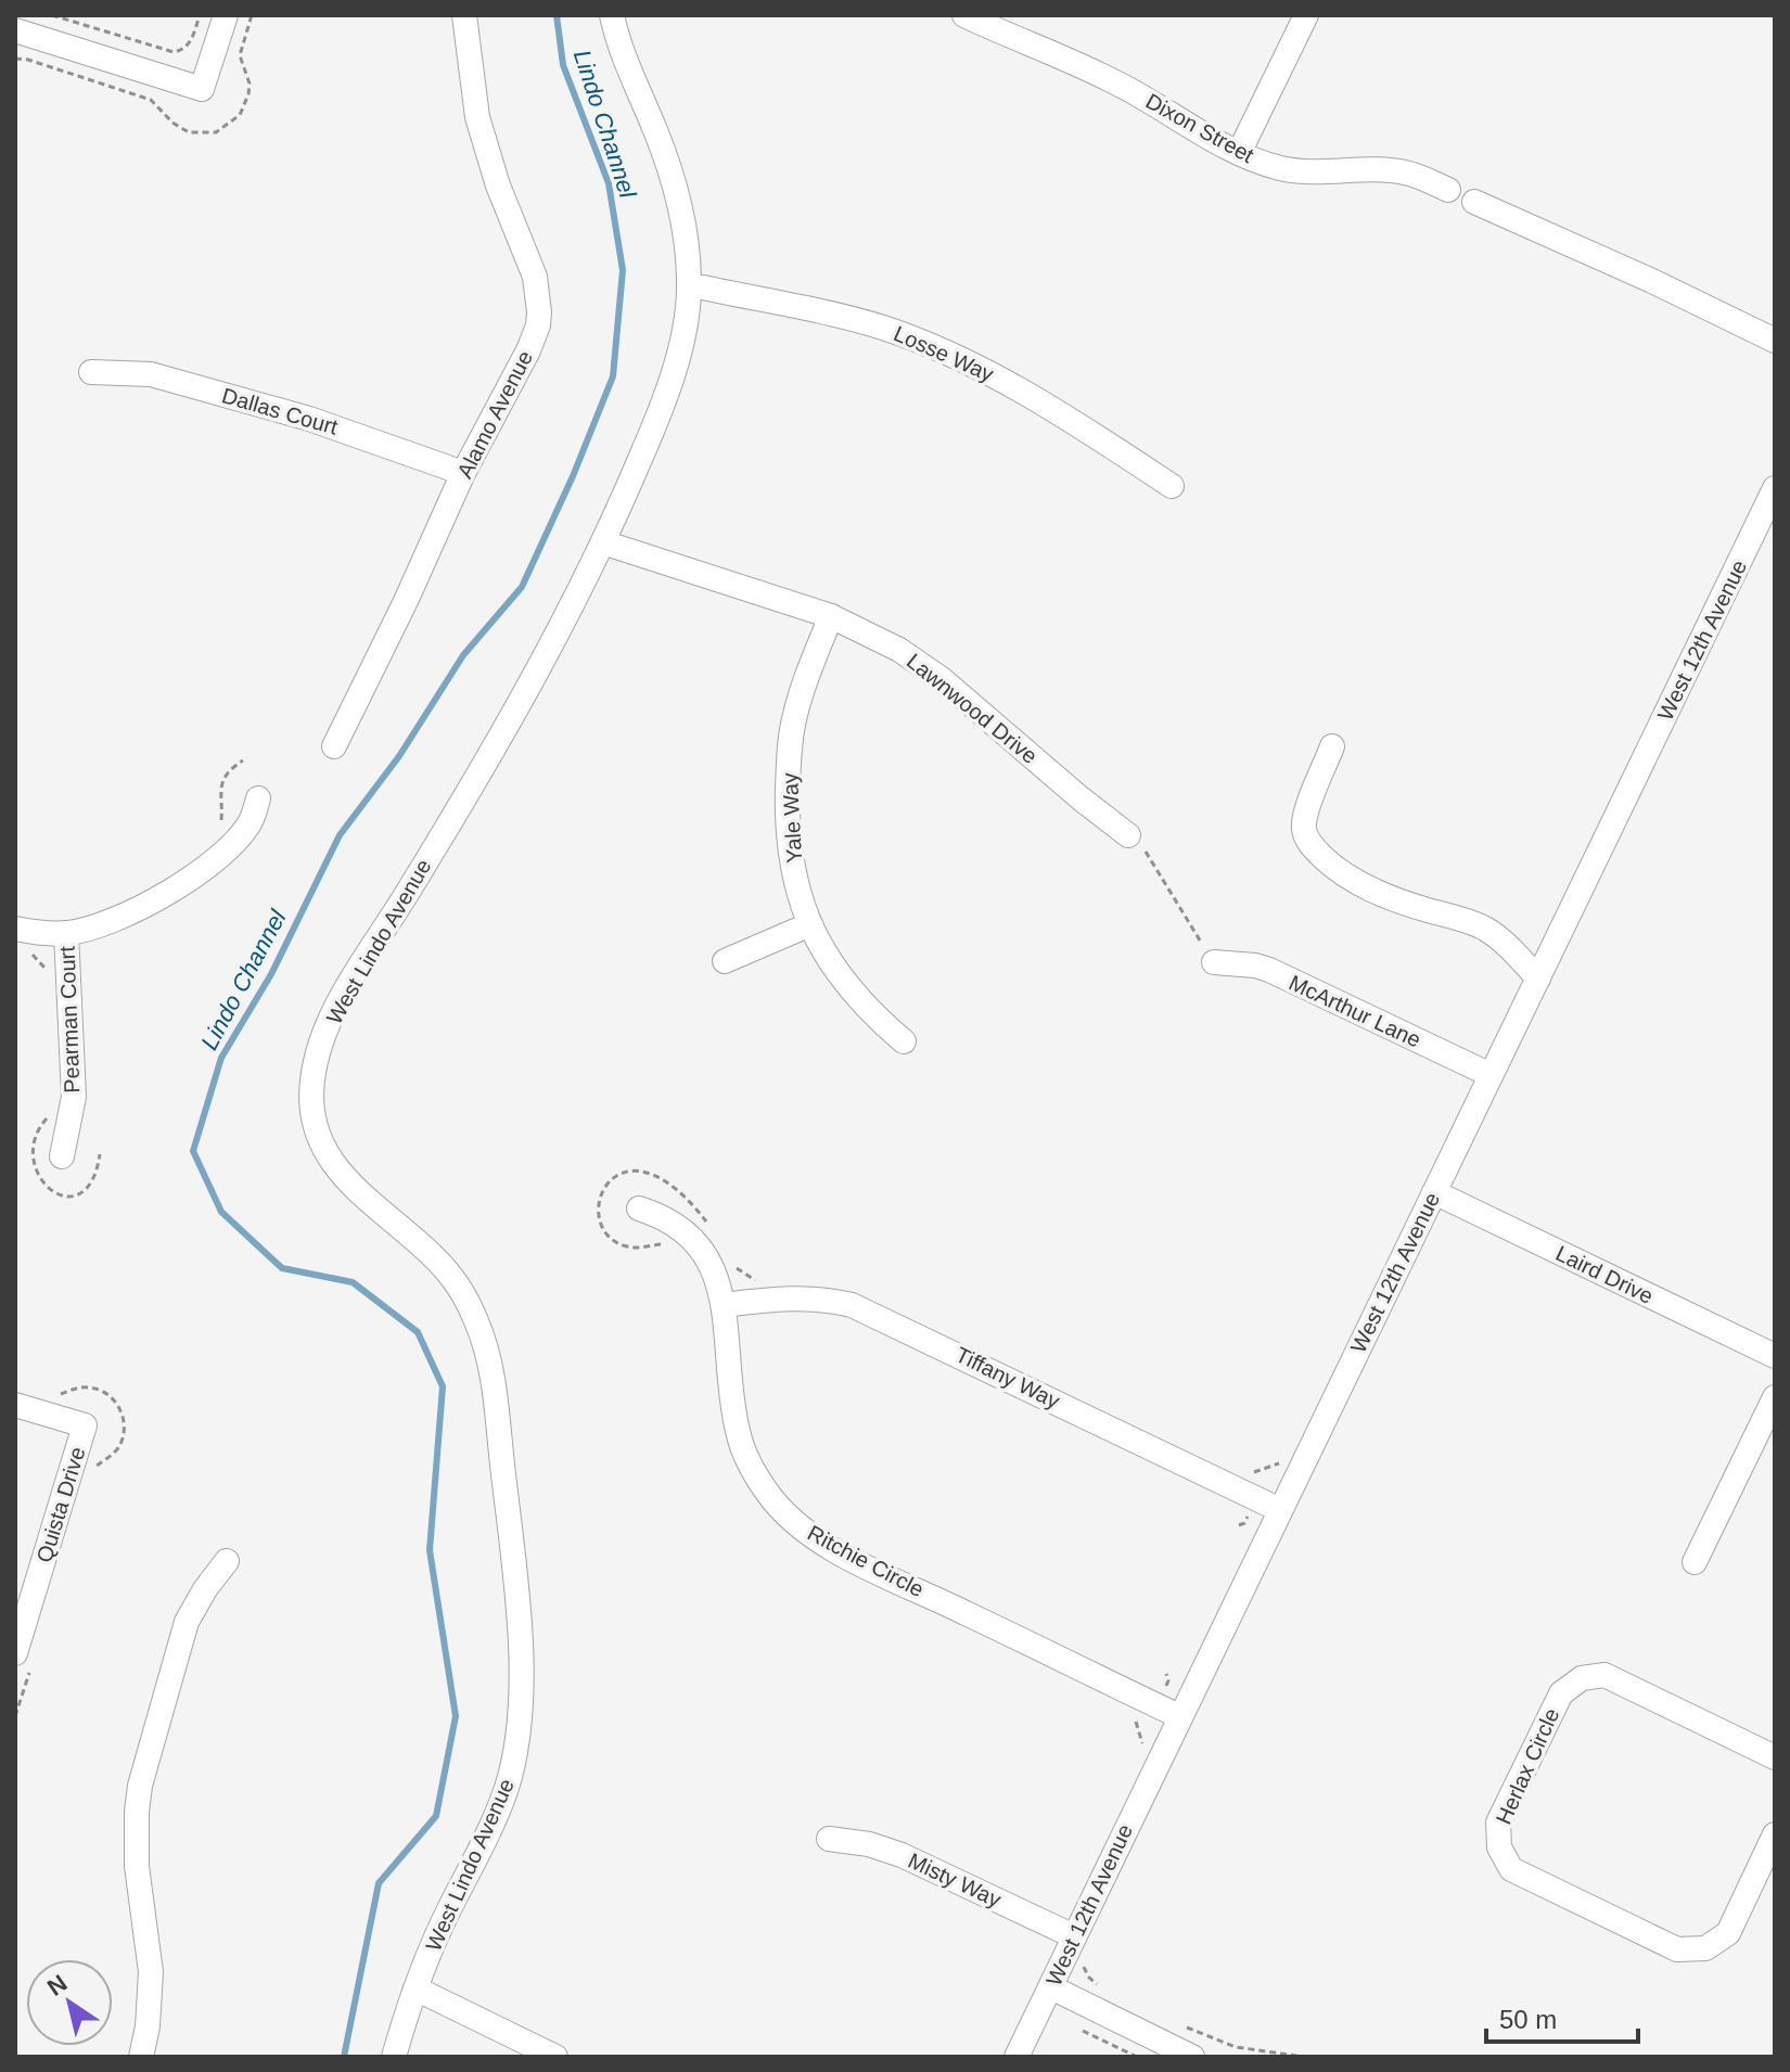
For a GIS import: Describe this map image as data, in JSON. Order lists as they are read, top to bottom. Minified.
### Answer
{"streets":{"street":["Dixon Street","Losse Way","Dallas Court","Alamo Avenue","West 12th Avenue","Lawnwood Drive","Yale Way","West Lindo Avenue","McArthur Lane","Pearman Court","Laird Drive","Tiffany Way","Quista Drive","Ritchie Circle","Herlax Circle","Misty Way"]},"crossings":[["Losse Way","West Lindo Avenue"],["Dallas Court","Alamo Avenue"],["West 12th Avenue","McArthur Lane"],["West 12th Avenue","Laird Drive"],["West 12th Avenue","Tiffany Way"],["West 12th Avenue","Ritchie Circle"],["West 12th Avenue","Misty Way"],["Lawnwood Drive","Yale Way"],["Lawnwood Drive","West Lindo Avenue"],["Tiffany Way","Ritchie Circle"]],"water":["Lindo Channel"],"scale_bar":"50 m","north":"top left"}
